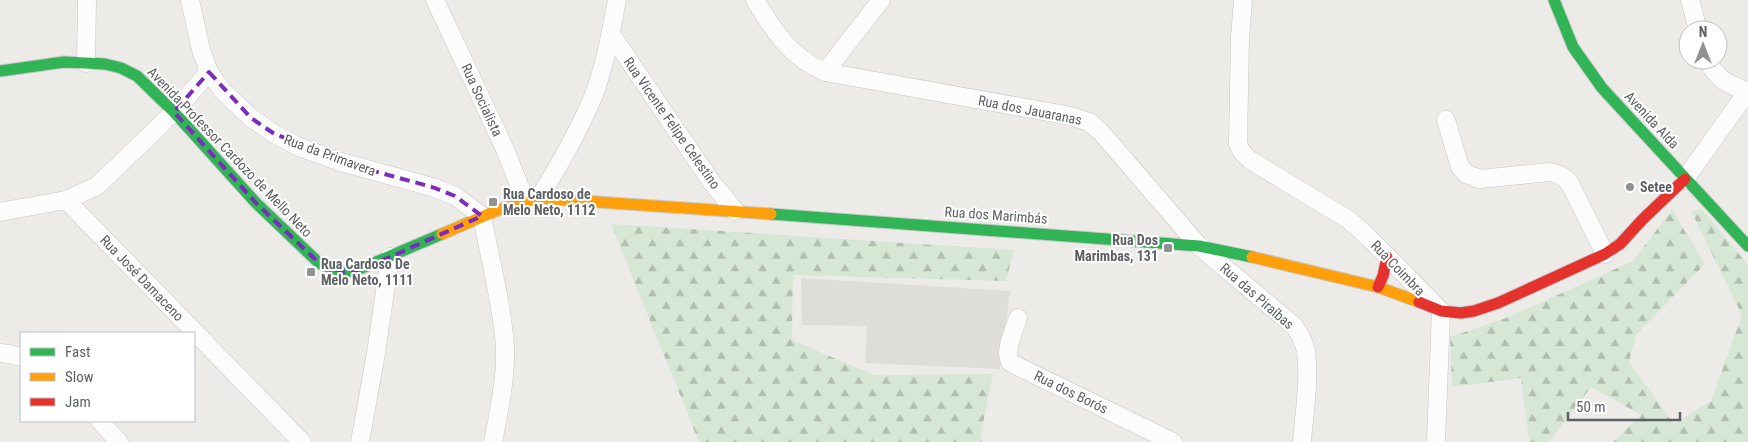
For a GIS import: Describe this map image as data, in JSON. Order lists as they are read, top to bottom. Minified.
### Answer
{"streets":{"main road":["Avenida Alda","Avenida Professor Cardozo de Mello Neto","Rua dos Marimbás"],"street":["Rua Socialista","Rua dos Jauaranas","Rua Vicente Felipe Celestino","Rua da Primavera","Rua Coimbra","Rua José Damaceno","Rua das Piraíbas","Rua dos Borós"]},"crossings":[["Rua Socialista","Rua Vicente Felipe Celestino"],["Rua Socialista","Avenida Professor Cardozo de Mello Neto"],["Rua Socialista","Rua dos Marimbás"],["Rua dos Jauaranas","Rua dos Marimbás"],["Rua dos Jauaranas","Rua das Piraíbas"],["Rua Vicente Felipe Celestino","Avenida Professor Cardozo de Mello Neto"],["Rua Vicente Felipe Celestino","Rua dos Marimbás"],["Avenida Professor Cardozo de Mello Neto","Rua da Primavera"],["Avenida Professor Cardozo de Mello Neto","Rua dos Marimbás"],["Rua dos Marimbás","Rua Coimbra"],["Rua dos Marimbás","Rua das Piraíbas"]],"places":{"other":["Setee"],"transit":["Rua Cardoso de Melo Neto, 1112","Rua Dos Marimbas, 131","Rua Cardoso De Melo Neto, 1111"]},"legend":["Fast","Slow","Jam"],"scale_bar":"50 m","north":"top"}
